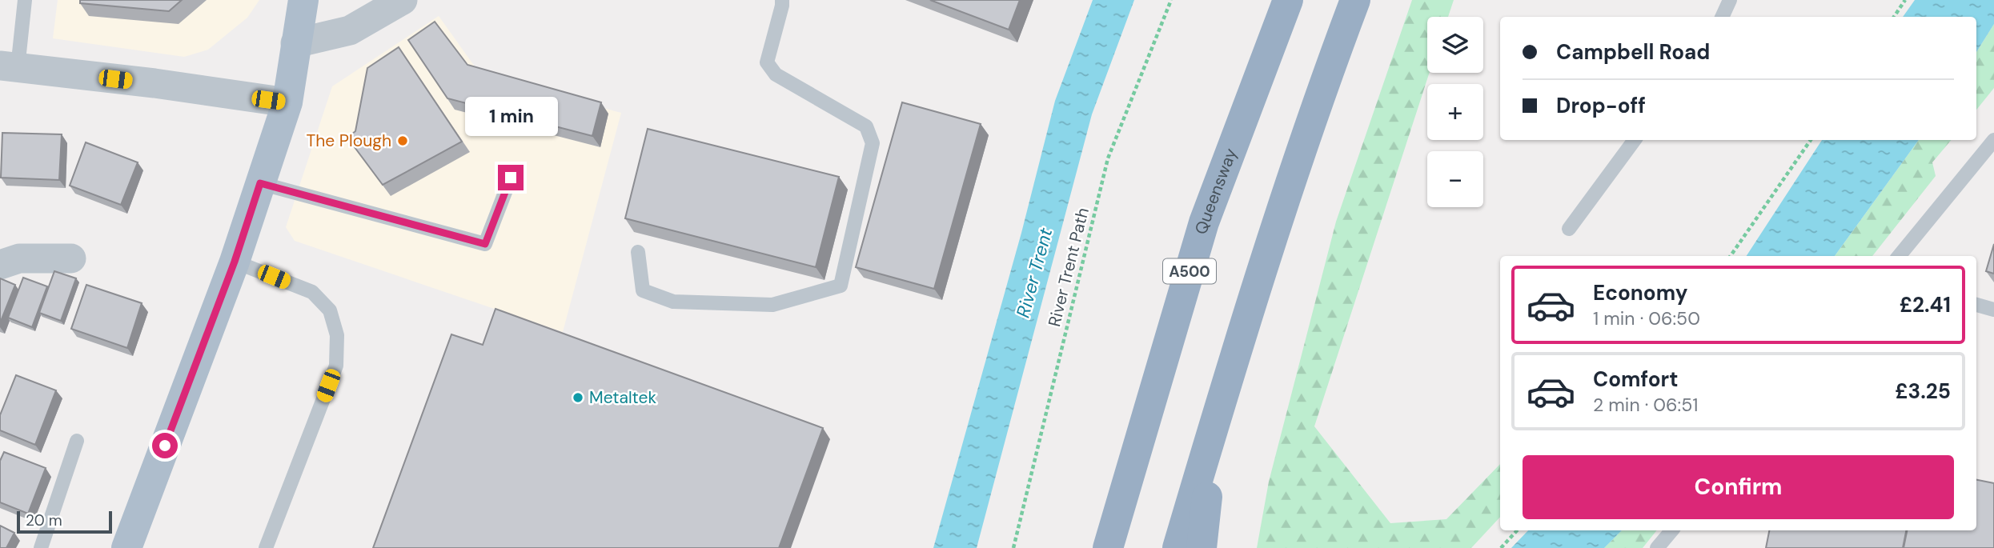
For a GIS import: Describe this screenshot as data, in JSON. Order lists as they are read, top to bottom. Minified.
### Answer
{"streets":{"highway":["Queensway","A500"],"path":["River Trent Path"]},"water":["River Trent"],"places":["The Plough","Metaltek"],"scale_bar":"20 m","page":{"map_buttons":["+","−"],"banner":["Campbell Road","Drop-off"],"bubble":"1 min","list":[{"name":"Economy","note":"1 min · 06:50","value":"£2.41"},{"name":"Comfort","note":"2 min · 06:51","value":"£3.25"}],"buttons":"Confirm","scale":"20 m"}}
